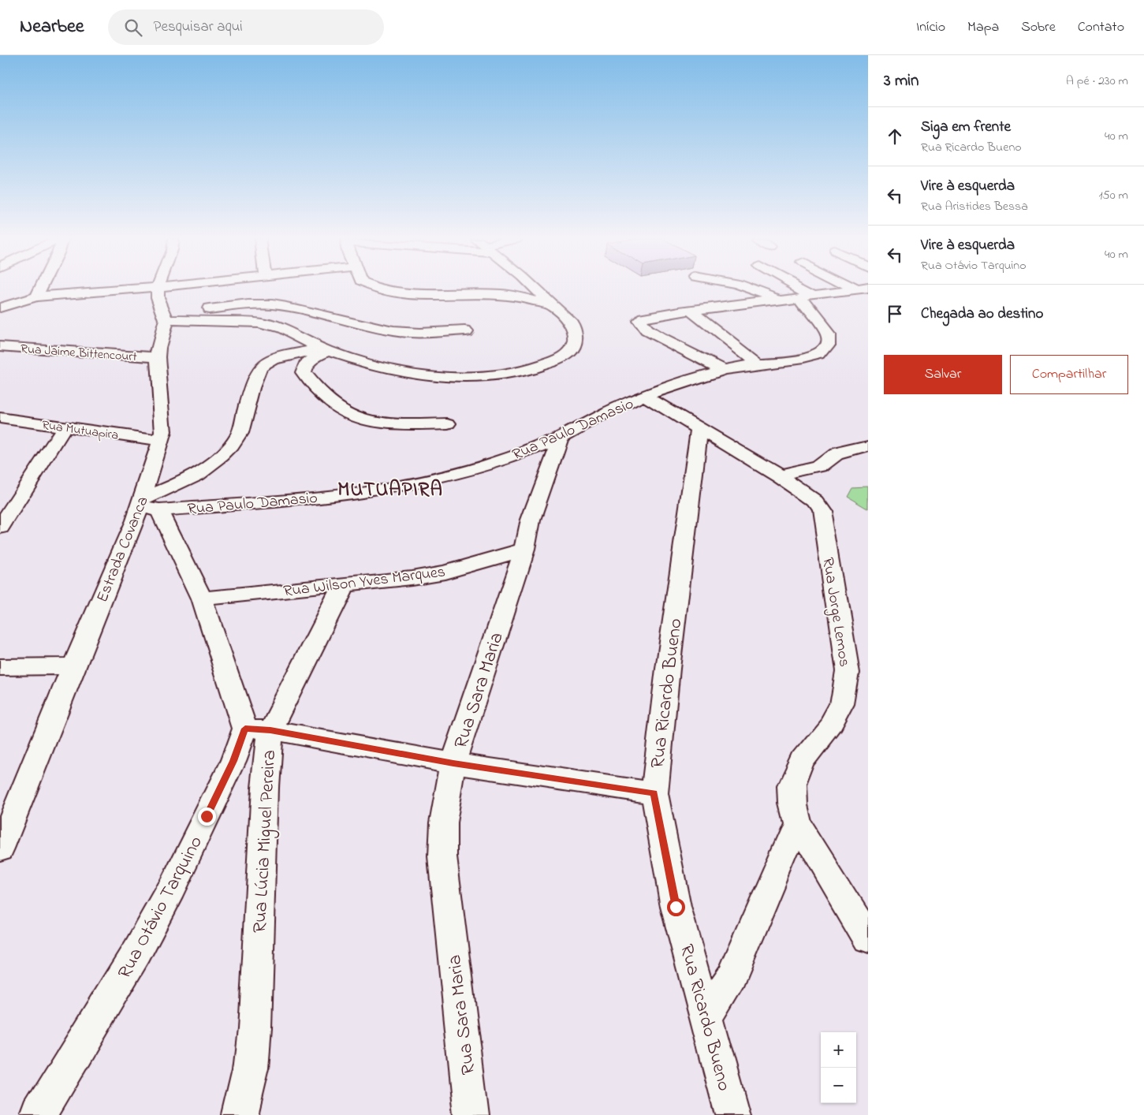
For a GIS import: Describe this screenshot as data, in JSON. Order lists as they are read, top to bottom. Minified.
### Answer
{"streets":{"street":["Rua Jaime Bittencourt","Rua Paulo Damasio","Rua Mutuapira","Estrada Covanca","Rua Wilson Yves Marques","Rua Jorge Lemos","Rua Sara Maria","Rua Ricardo Bueno","Rua Lúcia Miguel Pereira","Rua Otávio Tarquino"]},"crossings":[["Rua Jaime Bittencourt","Estrada Covanca"],["Rua Paulo Damasio","Estrada Covanca"],["Rua Paulo Damasio","Rua Jorge Lemos"],["Rua Paulo Damasio","Rua Sara Maria"],["Rua Mutuapira","Estrada Covanca"],["Rua Wilson Yves Marques","Rua Sara Maria"],["Rua Wilson Yves Marques","Rua Lúcia Miguel Pereira"],["Rua Jorge Lemos","Rua Ricardo Bueno"],["Rua Lúcia Miguel Pereira","Rua Otávio Tarquino"]],"districts":["MUTUAPIRA"],"page":{"header":"Nearbee","search":"Pesquisar aqui","nav":["Início","Mapa","Sobre","Contato"],"heading":["3 min","A pé · 230 m"],"list":[["Siga em frente","Rua Ricardo Bueno","40 m"],["Vire à esquerda","Rua Aristides Bessa","150 m"],["Vire à esquerda","Rua Otávio Tarquino","40 m"],"Chegada ao destino"],"buttons":["Salvar","Compartilhar"],"map_buttons":["+","−"]}}
